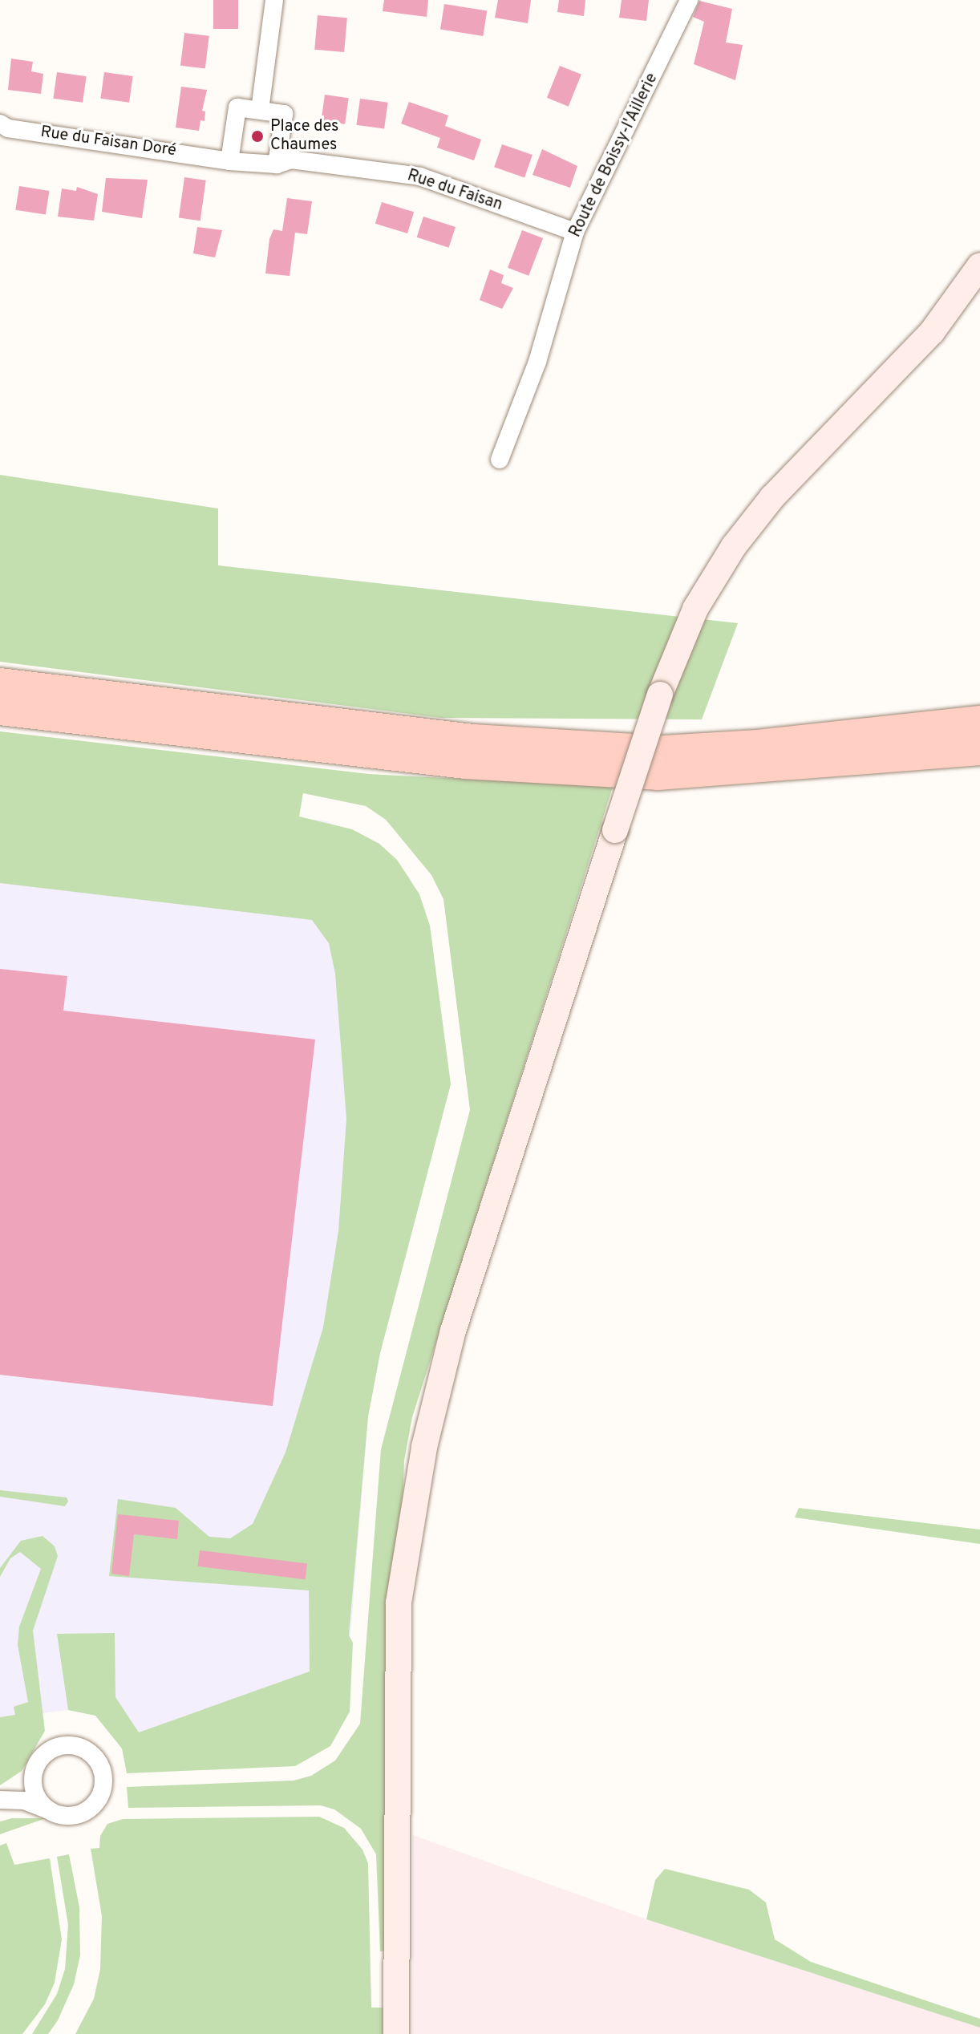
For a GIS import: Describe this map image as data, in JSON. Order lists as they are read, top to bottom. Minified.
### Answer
{"streets":{"street":["Rue du Faisan Doré","Route de Boissy-l'Aillerie","Rue du Faisan"]},"crossings":[["Rue du Faisan Doré","Rue du Faisan"],["Route de Boissy-l'Aillerie","Rue du Faisan"]],"places":["Place des Chaumes"]}
